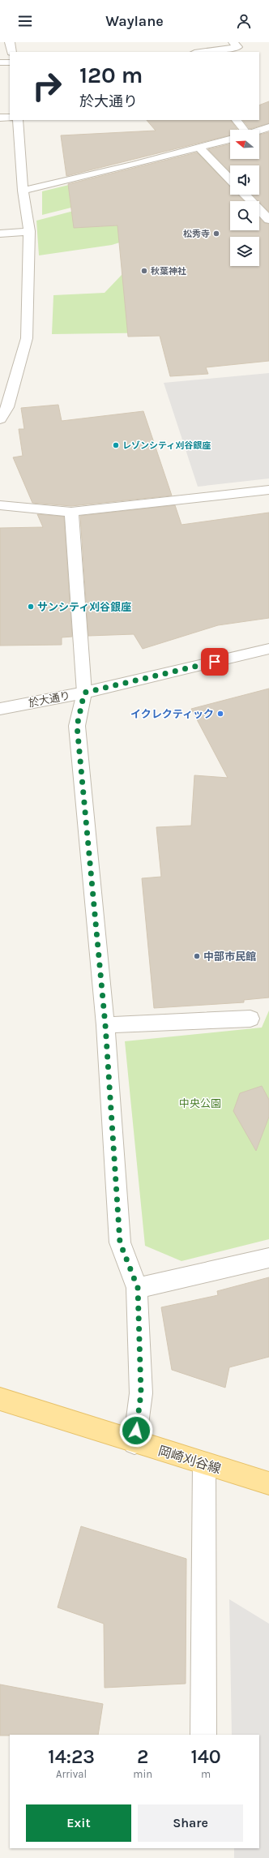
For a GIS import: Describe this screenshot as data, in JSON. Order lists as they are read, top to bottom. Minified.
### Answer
{"streets":{"main road":["岡崎刈谷線"],"street":["於大通り"]},"parks":["中央公園"],"places":["松秀寺","秋葉神社","レゾンシティ刈谷銀座","サンシティ刈谷銀座","イクレクティック","中部市民館"],"north":"left","page":{"header":"Waylane","turn":["120 m","於大通り"],"eta":["14:23","Arrival","2","min","140","m"],"buttons":["Exit","Share"]}}
